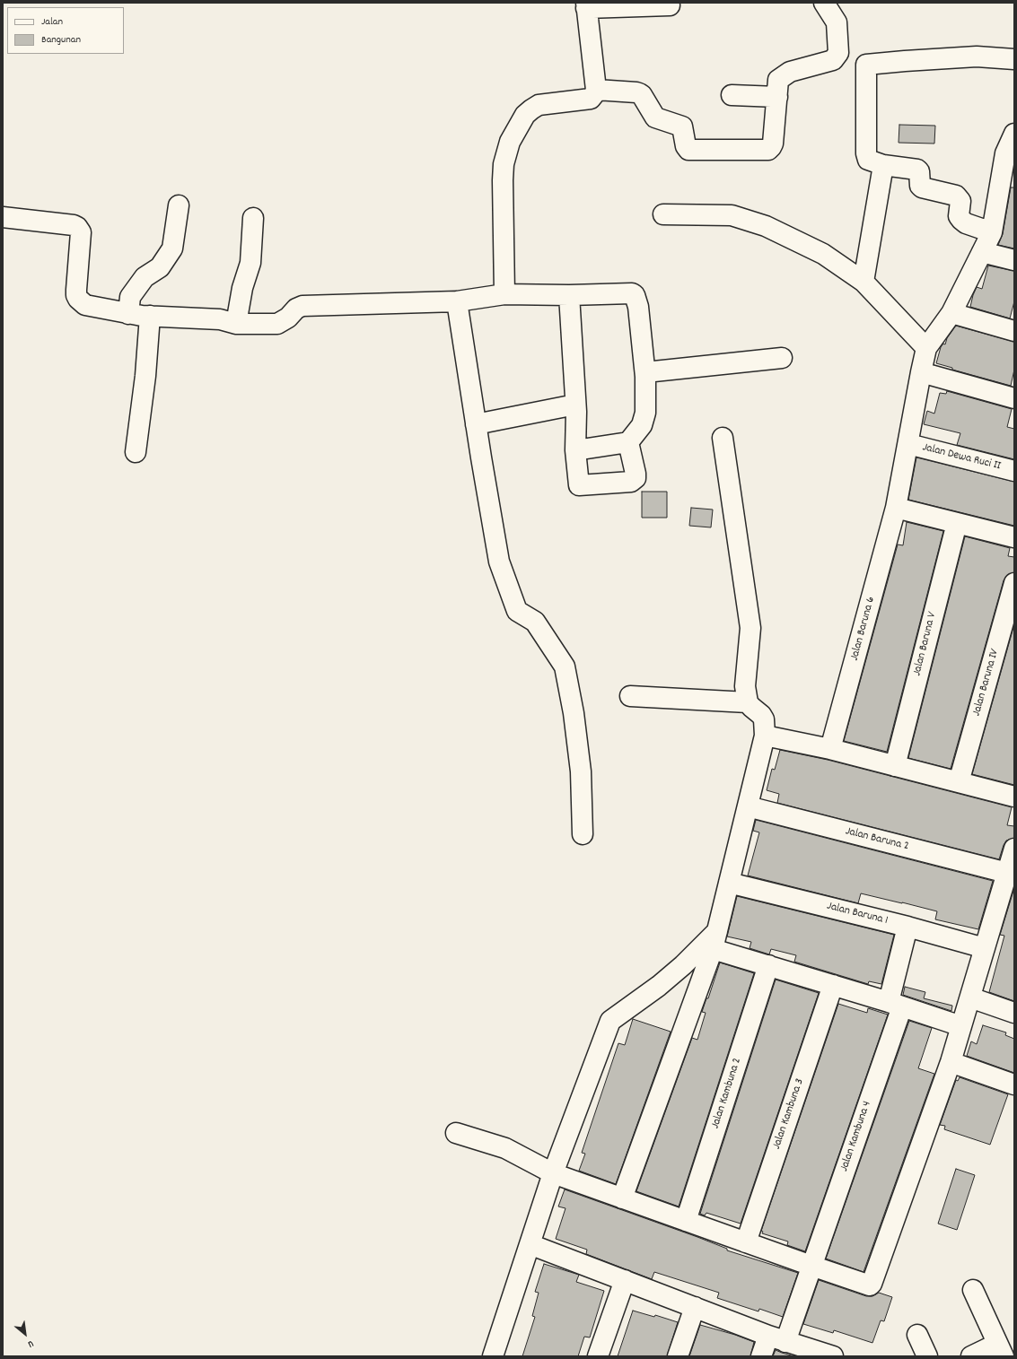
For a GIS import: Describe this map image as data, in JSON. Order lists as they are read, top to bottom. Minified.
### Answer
{"streets":{"street":["Jalan Dewa Ruci II","Jalan Baruna 6","Jalan Baruna V","Jalan Baruna IV","Jalan Baruna 2","Jalan Baruna 1","Jalan Kambuna 2","Jalan Kambuna 3","Jalan Kambuna 4"]},"crossings":[["Jalan Dewa Ruci II","Jalan Baruna 6"],["Jalan Baruna 1","Jalan Kambuna 4"]],"legend":["Jalan","Bangunan"],"north":"bottom right"}
